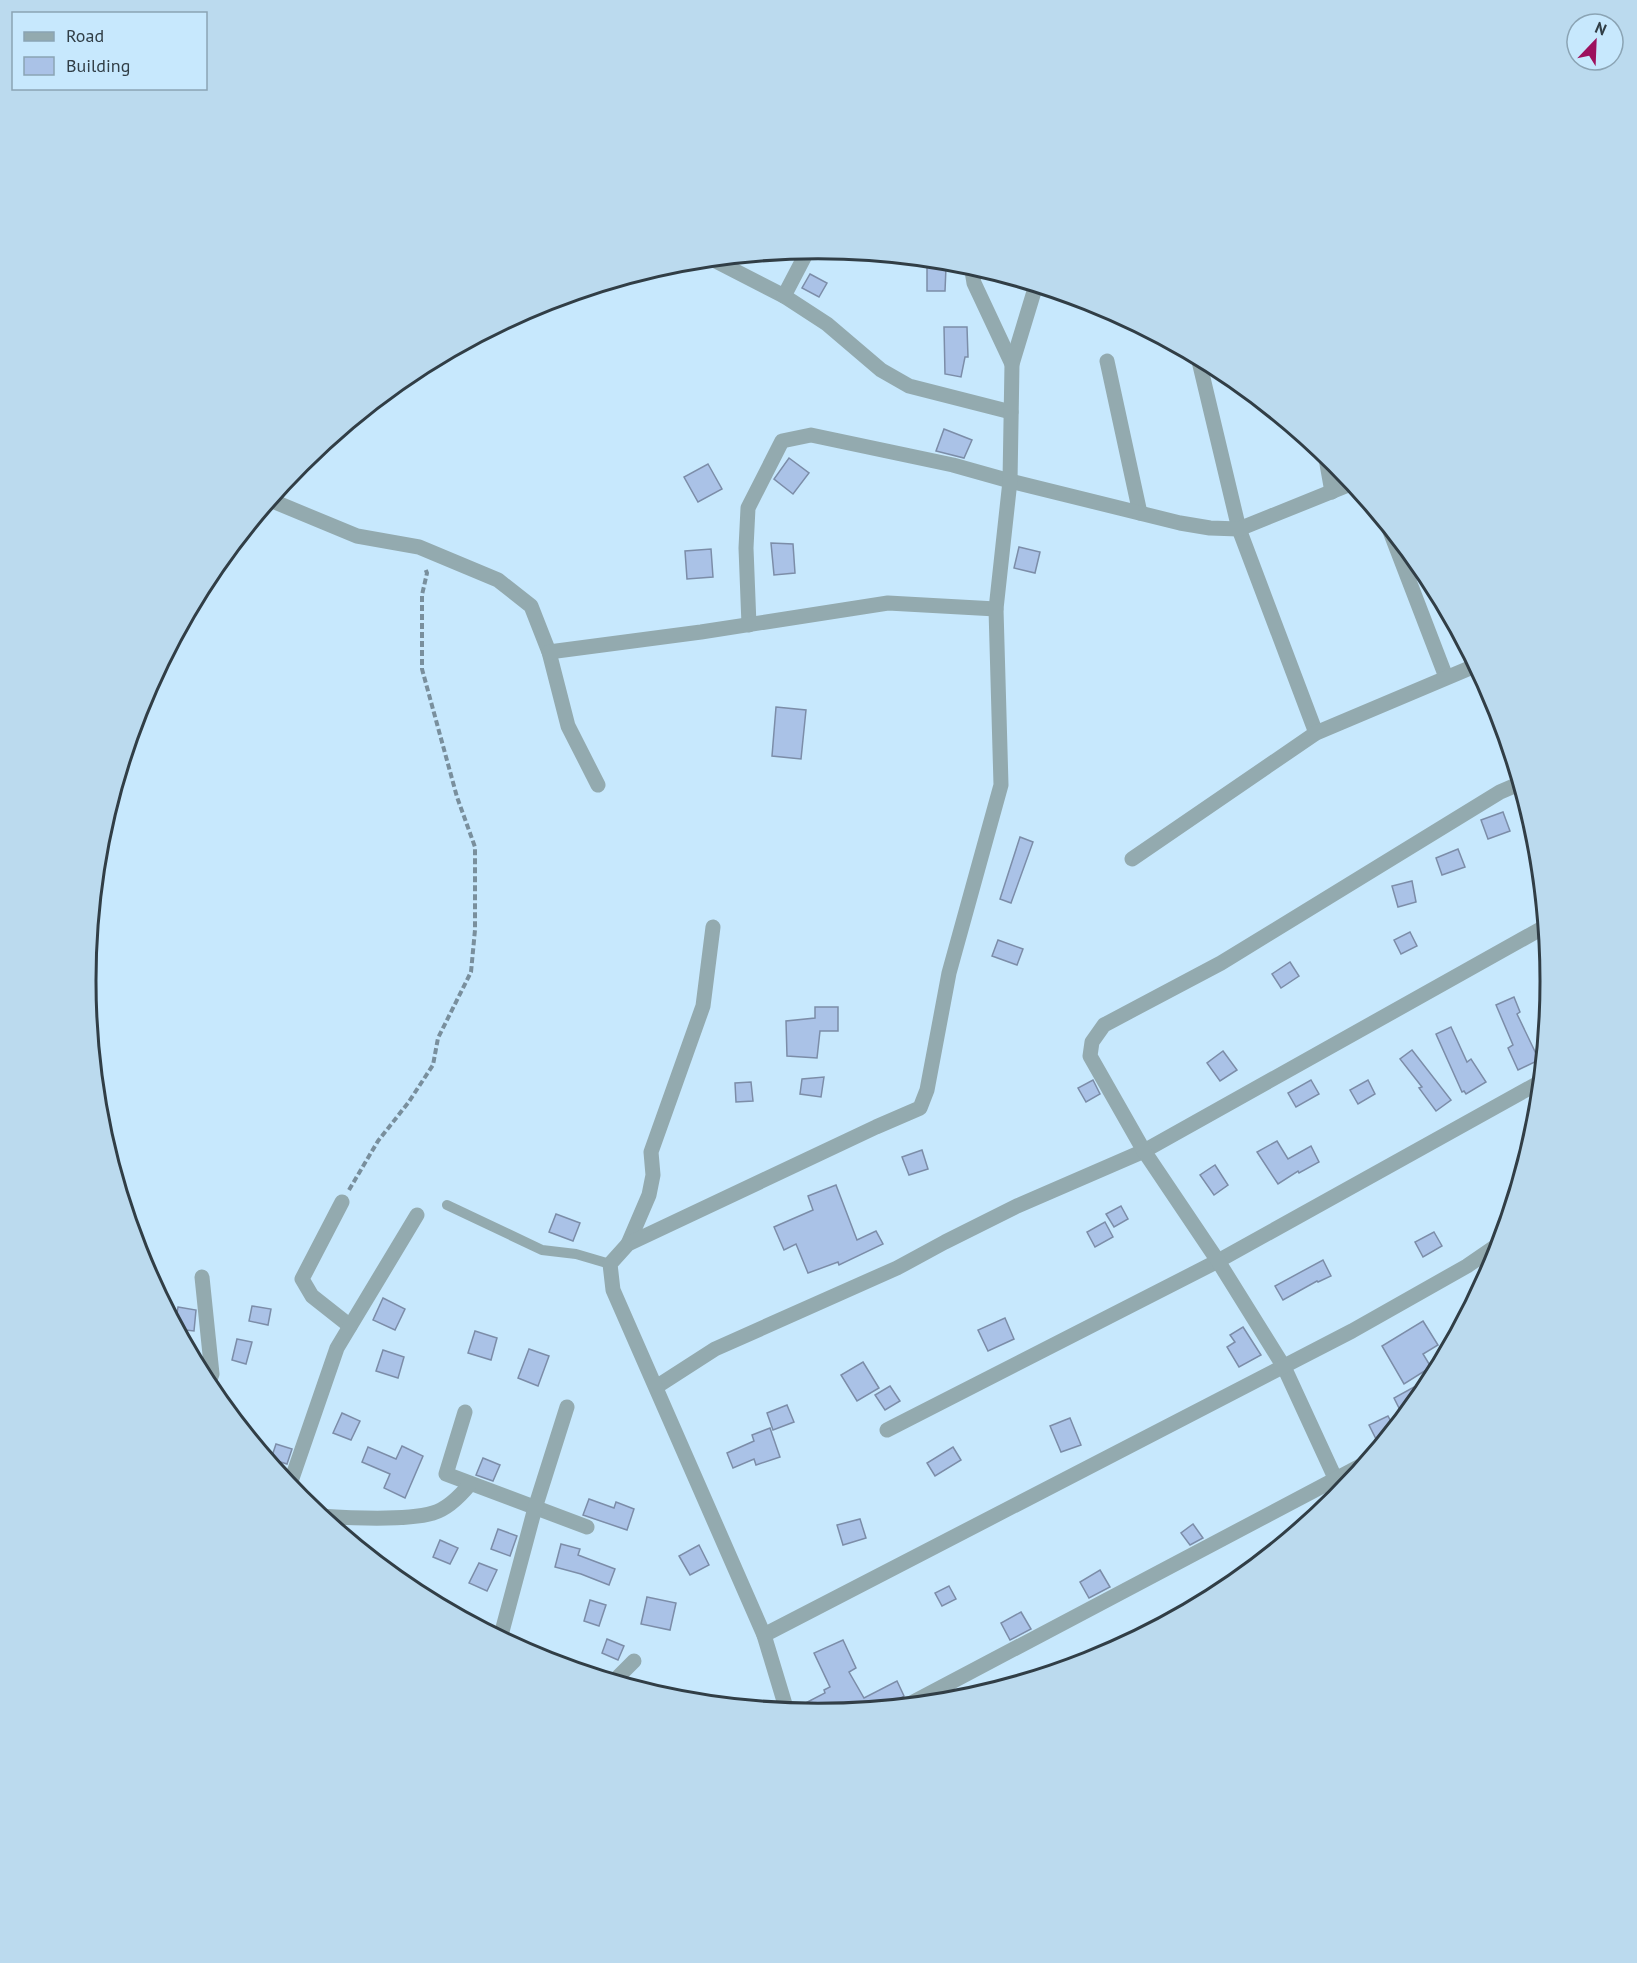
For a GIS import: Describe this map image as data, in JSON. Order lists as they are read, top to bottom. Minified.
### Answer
{"legend":["Road","Building"],"north":"top right"}
